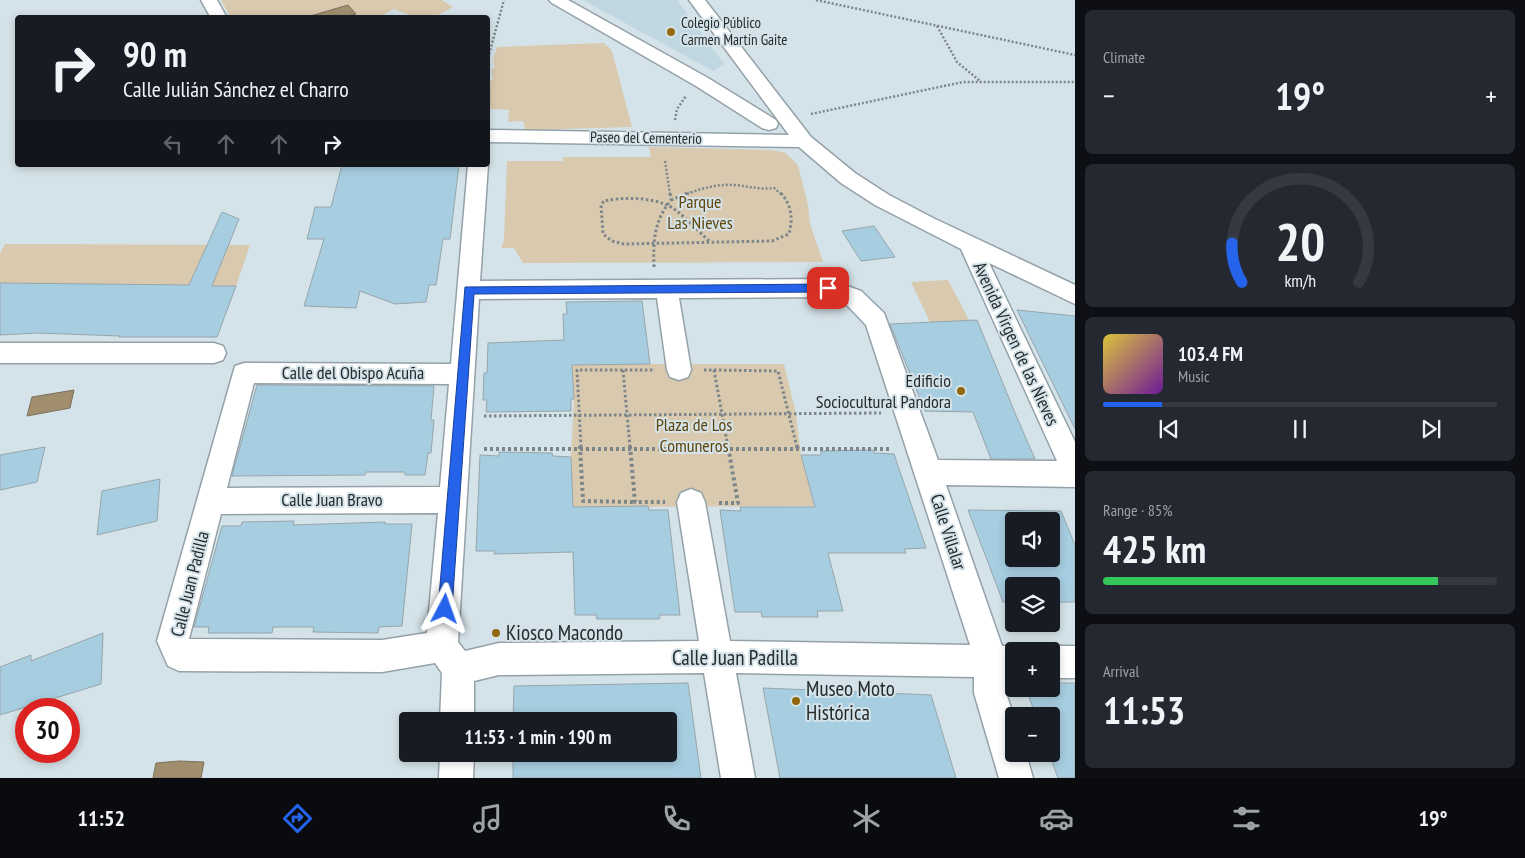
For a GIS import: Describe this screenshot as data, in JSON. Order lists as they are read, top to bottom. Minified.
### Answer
{"streets":{"street":["Paseo del Cementerio","Avenida Virgen de las Nieves","Calle del Obispo Acuña","Calle Juan Bravo","Calle Villalar","Calle Juan Padilla"]},"crossings":[["Calle del Obispo Acuña","Calle Juan Padilla"],["Calle Juan Bravo","Calle Juan Padilla"],["Calle Villalar","Calle Juan Padilla"]],"parks":["Parque Las Nieves","Plaza de Los Comuneros"],"places":["Colegio Público Carmen Martín Gaite","Edificio Sociocultural Pandora","Kiosco Macondo","Museo Moto Histórica"],"page":{"tile":["Climate",["Range · 85%","425 km"],["Arrival","11:53"]],"turn":["90 m","Calle Julián Sánchez el Charro"],"heat":["−","19°","+"],"song":["103.4 FM","Music"],"map_buttons":["+","−"],"limit":"30","trip":"11:53 · 1 min · 190 m","tabs":["11:52","19°"],"gauge":["20","km/h"]}}
